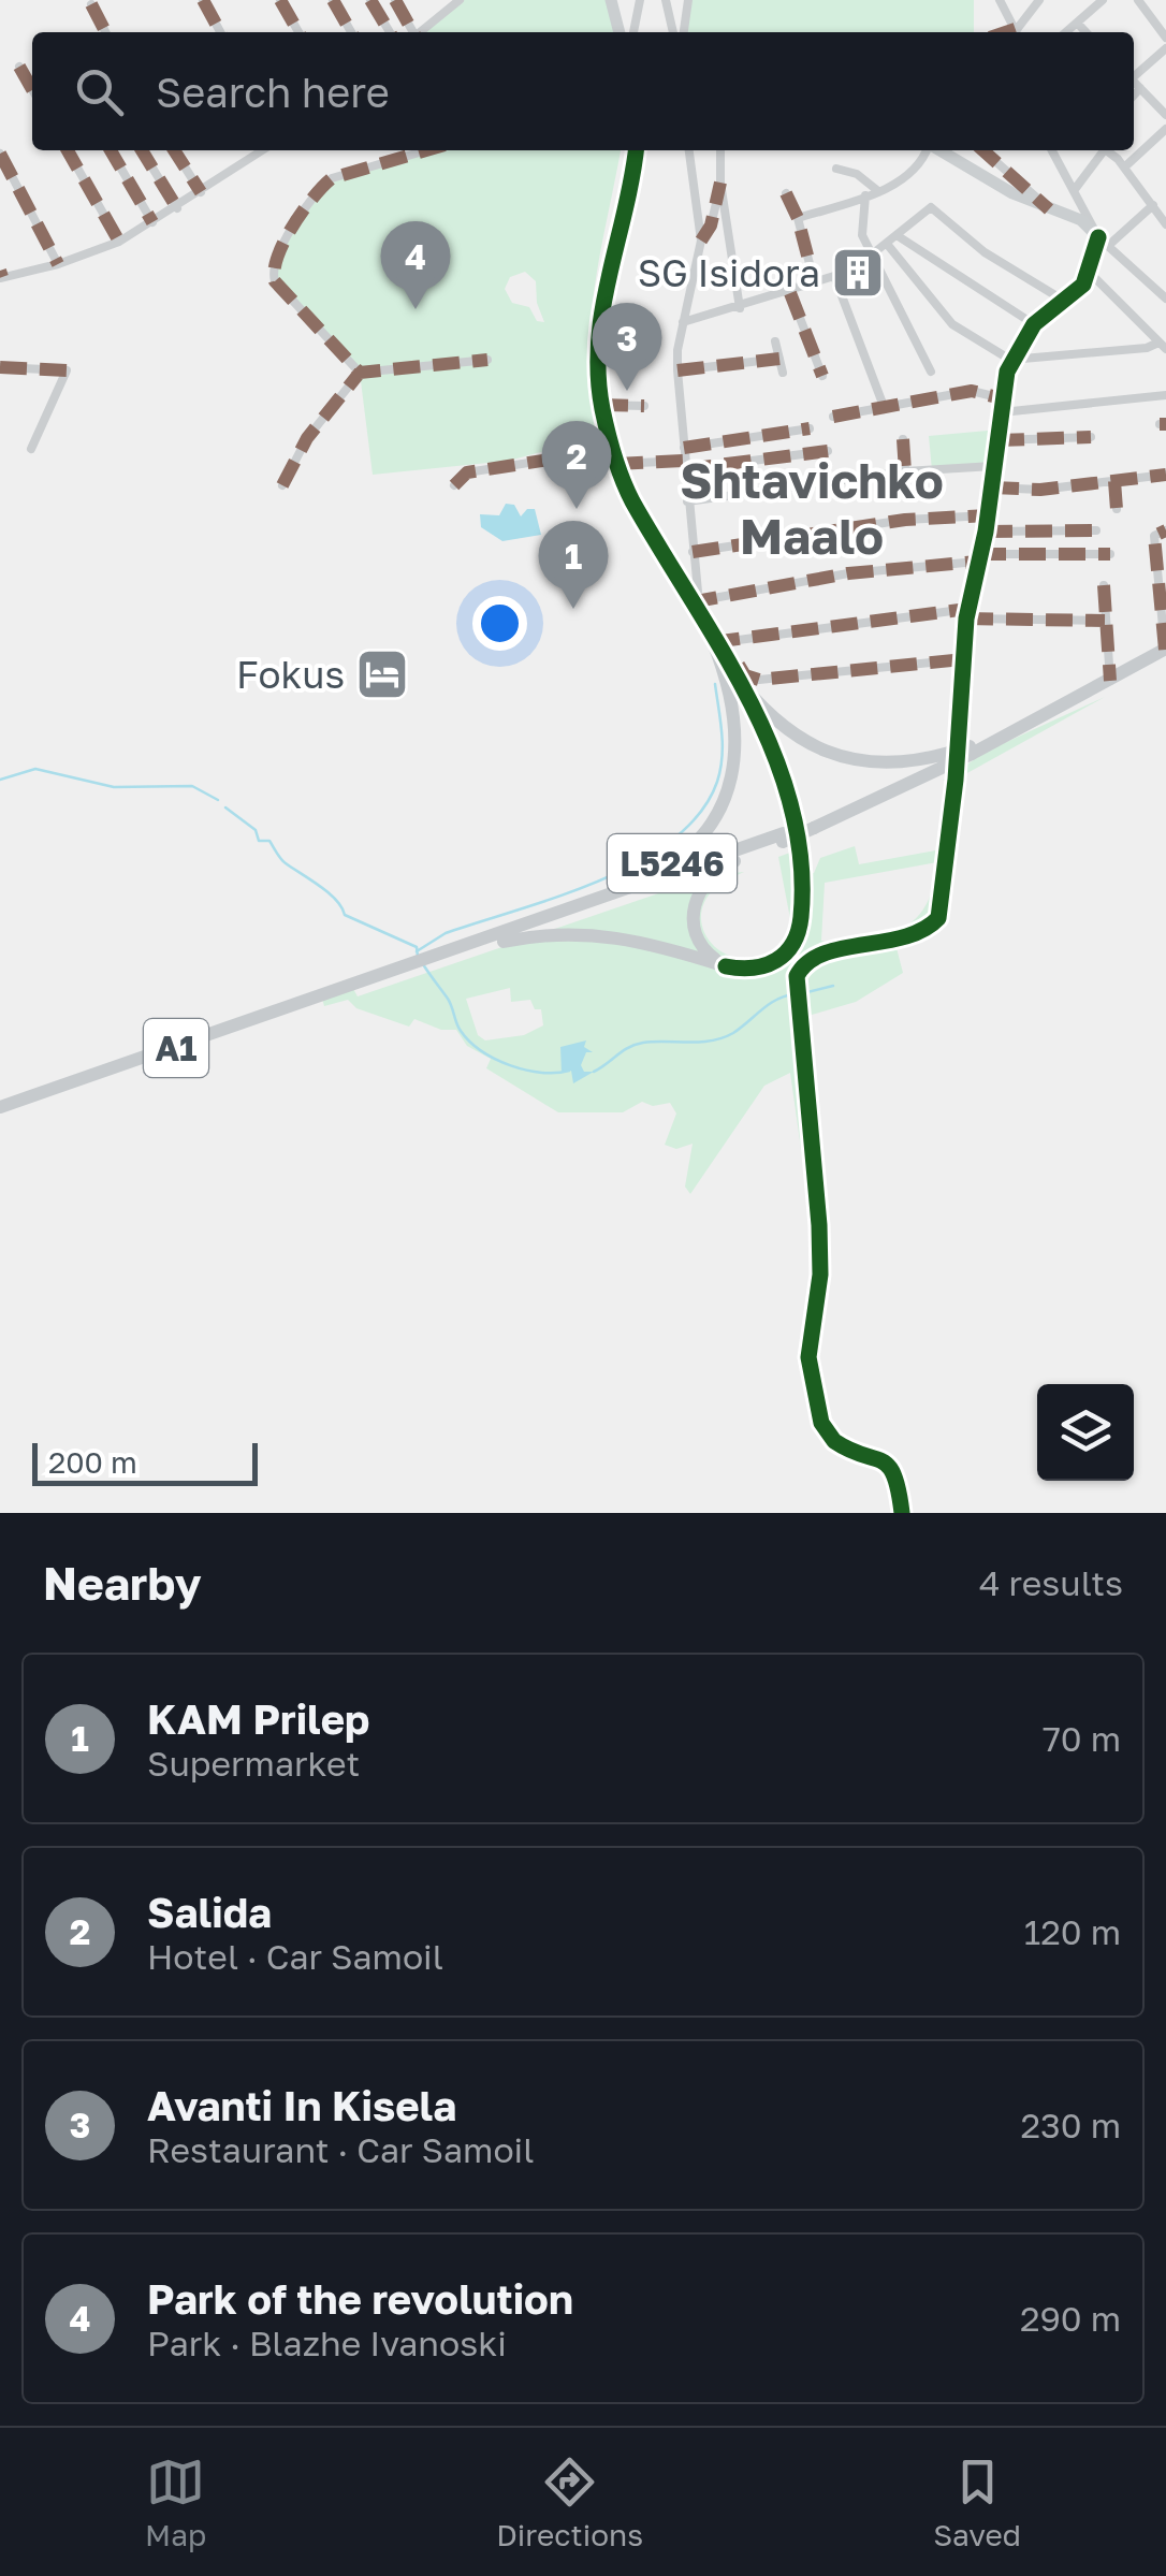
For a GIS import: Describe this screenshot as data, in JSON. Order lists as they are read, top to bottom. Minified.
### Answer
{"streets":{"main road":["L5246","A1"]},"crossings":[["L5246","A1"]],"districts":["Shtavichko Maalo"],"places":{"building":["SG Isidora"],"hotel":["Fokus"]},"scale_bar":"200 m","page":{"search":"Search here","pins":["4","3","2","1"],"scale":"200 m","heading":["Nearby","4 results"],"list":[{"mark":"1","name":"KAM Prilep","note":"Supermarket","value":"70 m"},{"mark":"2","name":"Salida","note":"Hotel · Car Samoil","value":"120 m"},{"mark":"3","name":"Avanti In Kisela","note":"Restaurant · Car Samoil","value":"230 m"},{"mark":"4","name":"Park of the revolution","note":"Park · Blazhe Ivanoski","value":"290 m"}],"nav":["Map","Directions","Saved"]}}
